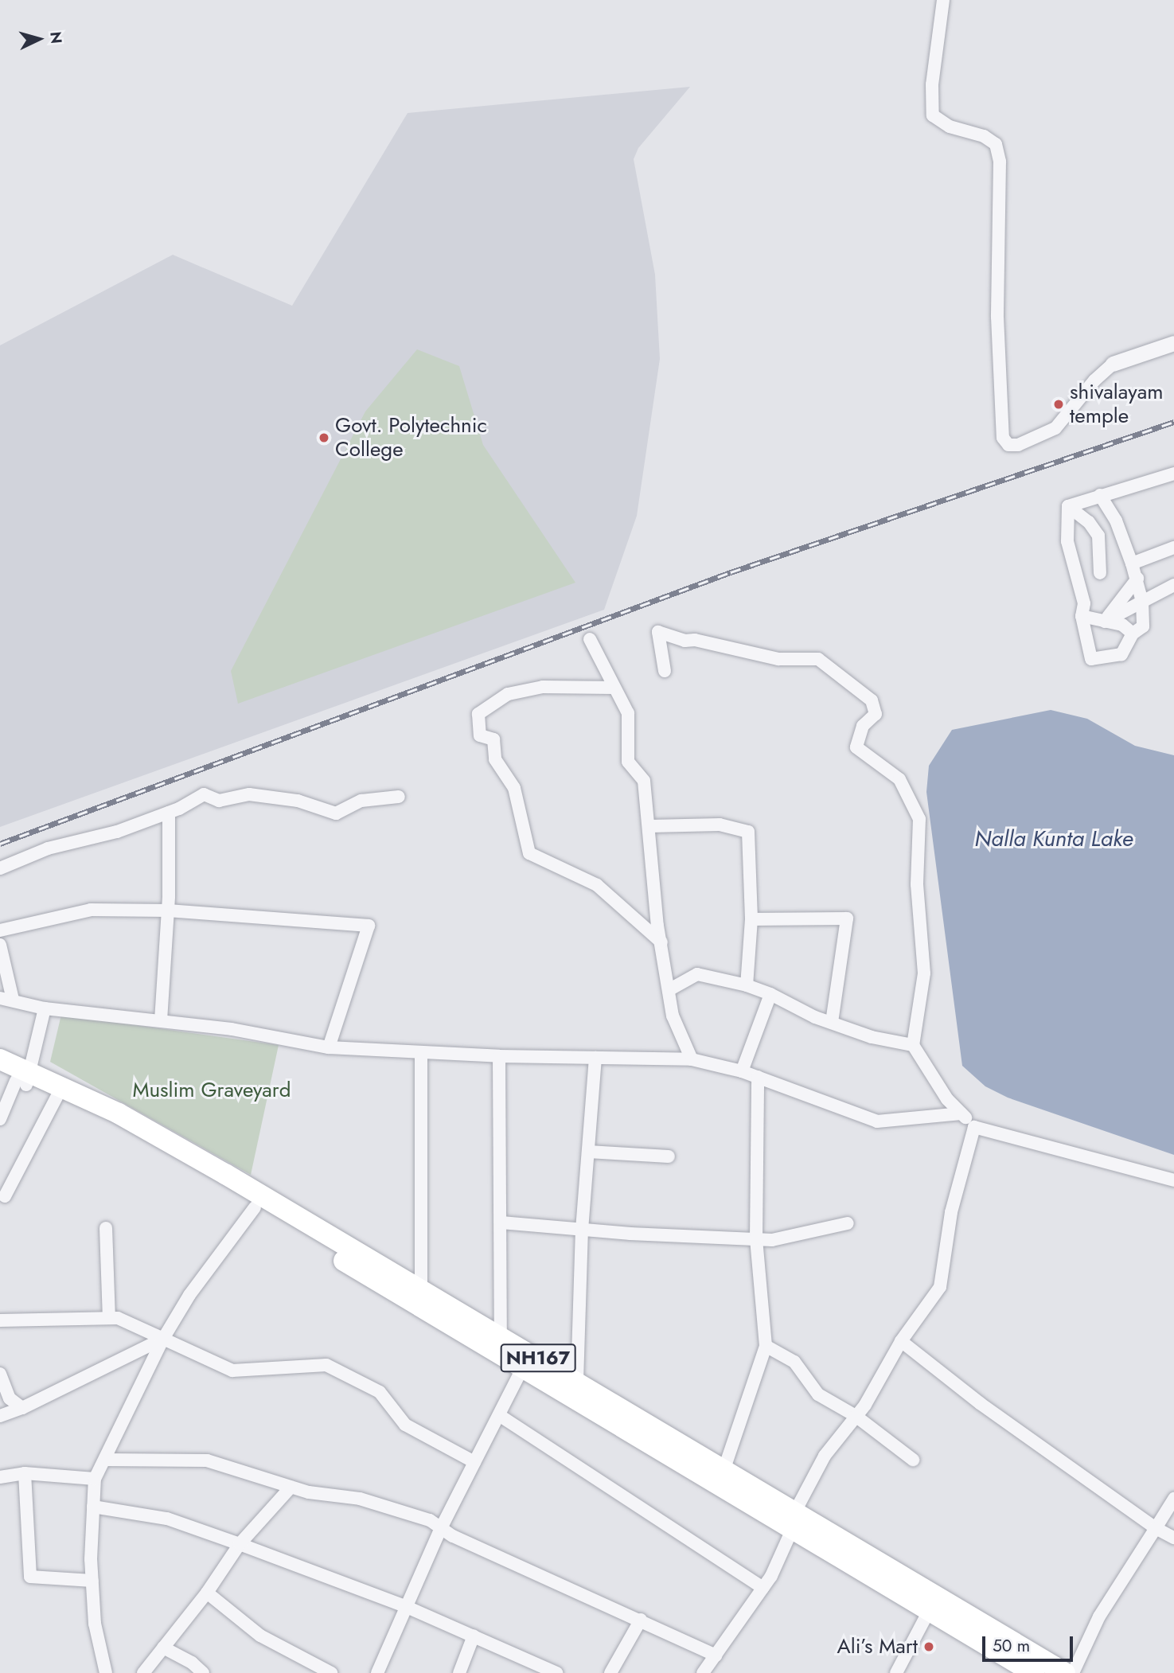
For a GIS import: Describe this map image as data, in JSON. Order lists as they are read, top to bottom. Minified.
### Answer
{"streets":{"highway":["NH167"]},"water":["Nalla Kunta Lake"],"parks":["Muslim Graveyard"],"places":["shivalayam temple","Govt. Polytechnic College","Ali’s Mart"],"scale_bar":"50 m","north":"right"}
